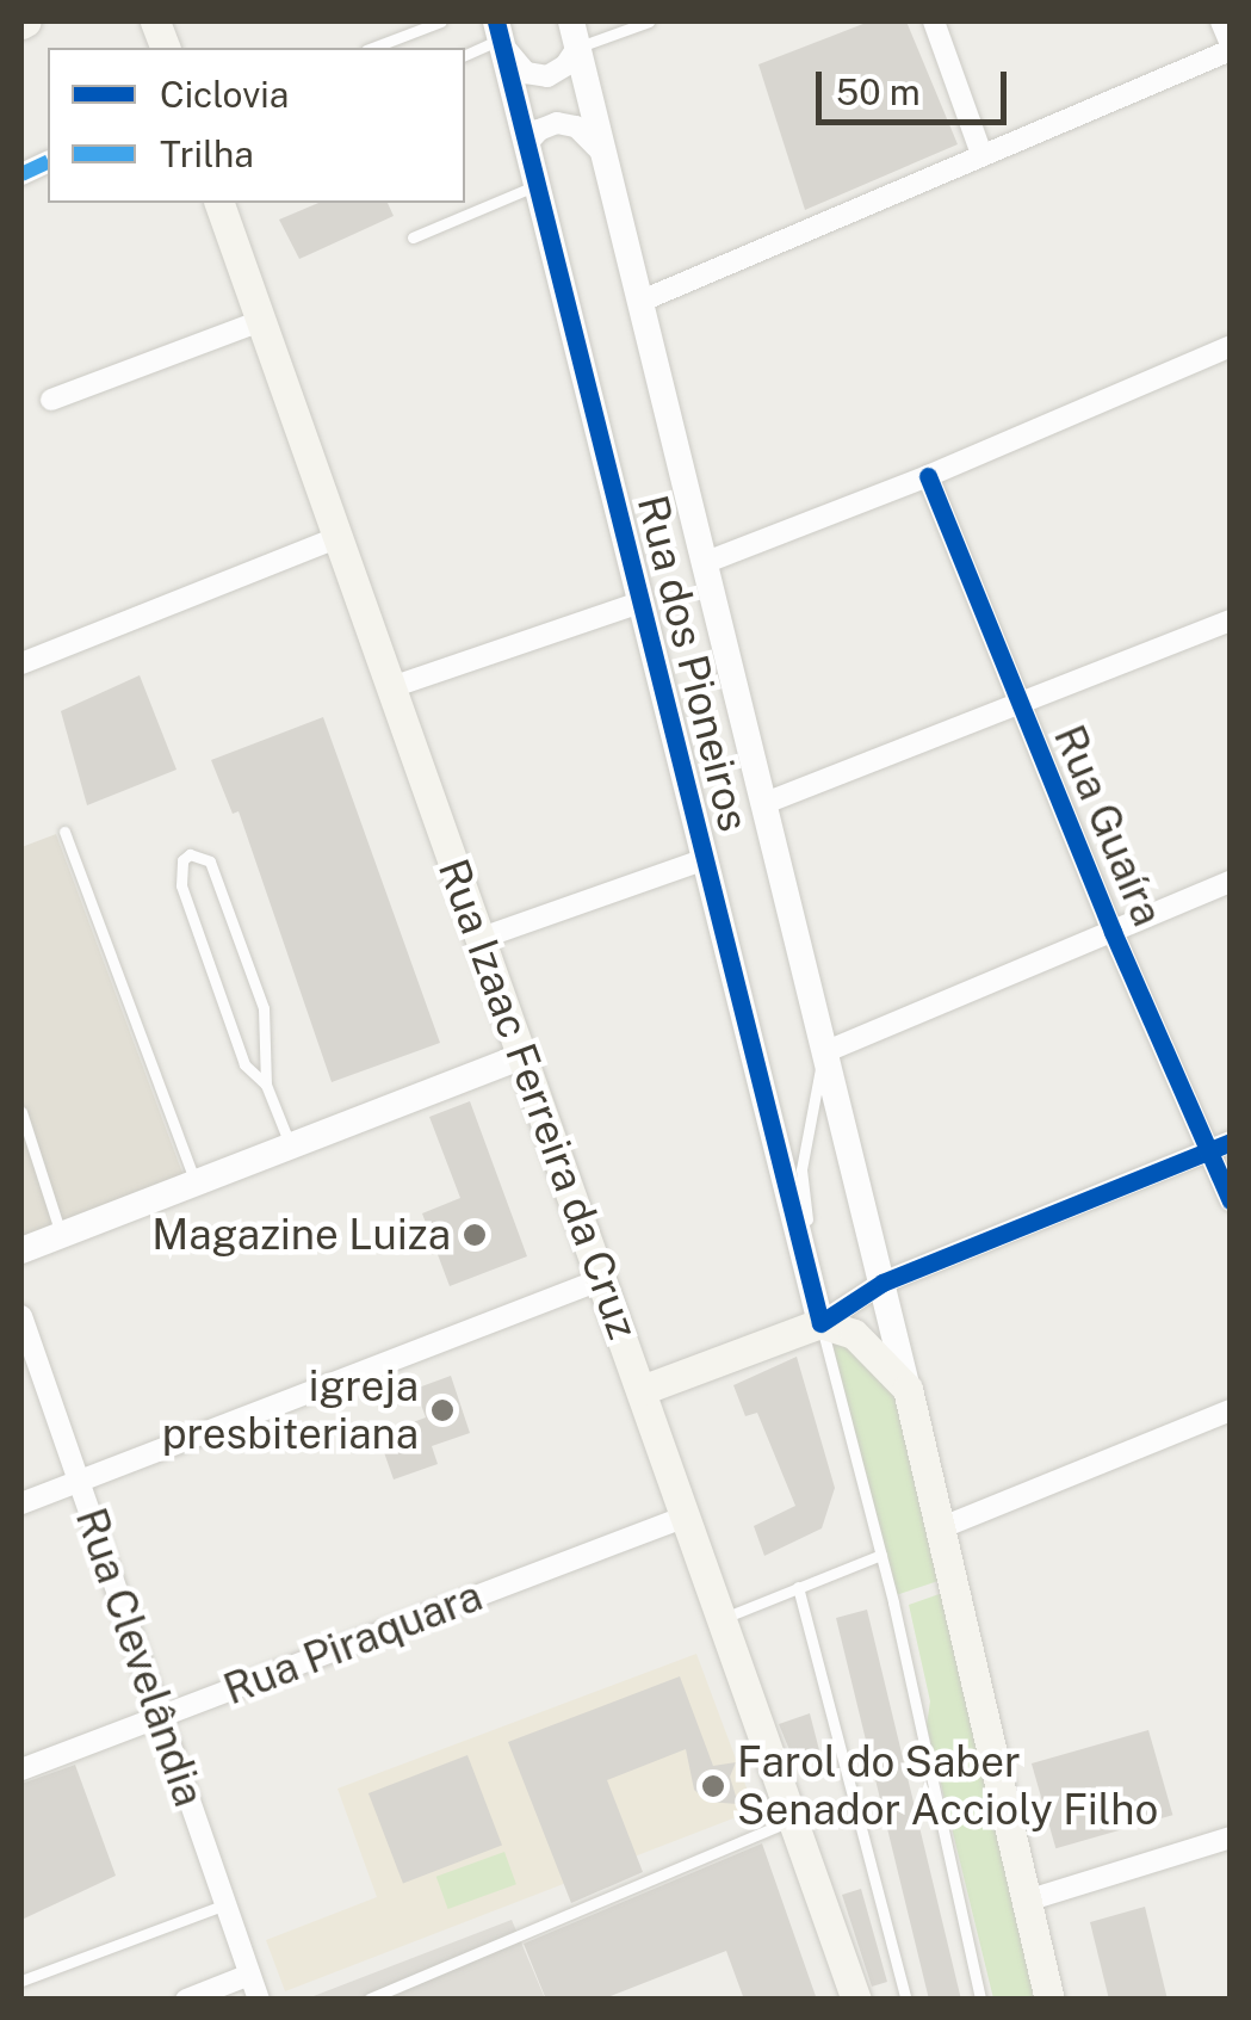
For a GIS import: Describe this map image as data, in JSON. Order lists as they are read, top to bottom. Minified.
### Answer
{"streets":{"main road":["Rua dos Pioneiros","Rua Izaac Ferreira da Cruz"],"street":["Rua Guaíra","Rua Piraquara","Rua Clevelândia"]},"crossings":[["Rua Izaac Ferreira da Cruz","Rua Piraquara"],["Rua Piraquara","Rua Clevelândia"]],"places":["Magazine Luiza","igreja presbiteriana","Farol do Saber Senador Accioly Filho"],"legend":["Ciclovia","Trilha"],"scale_bar":"50 m"}
